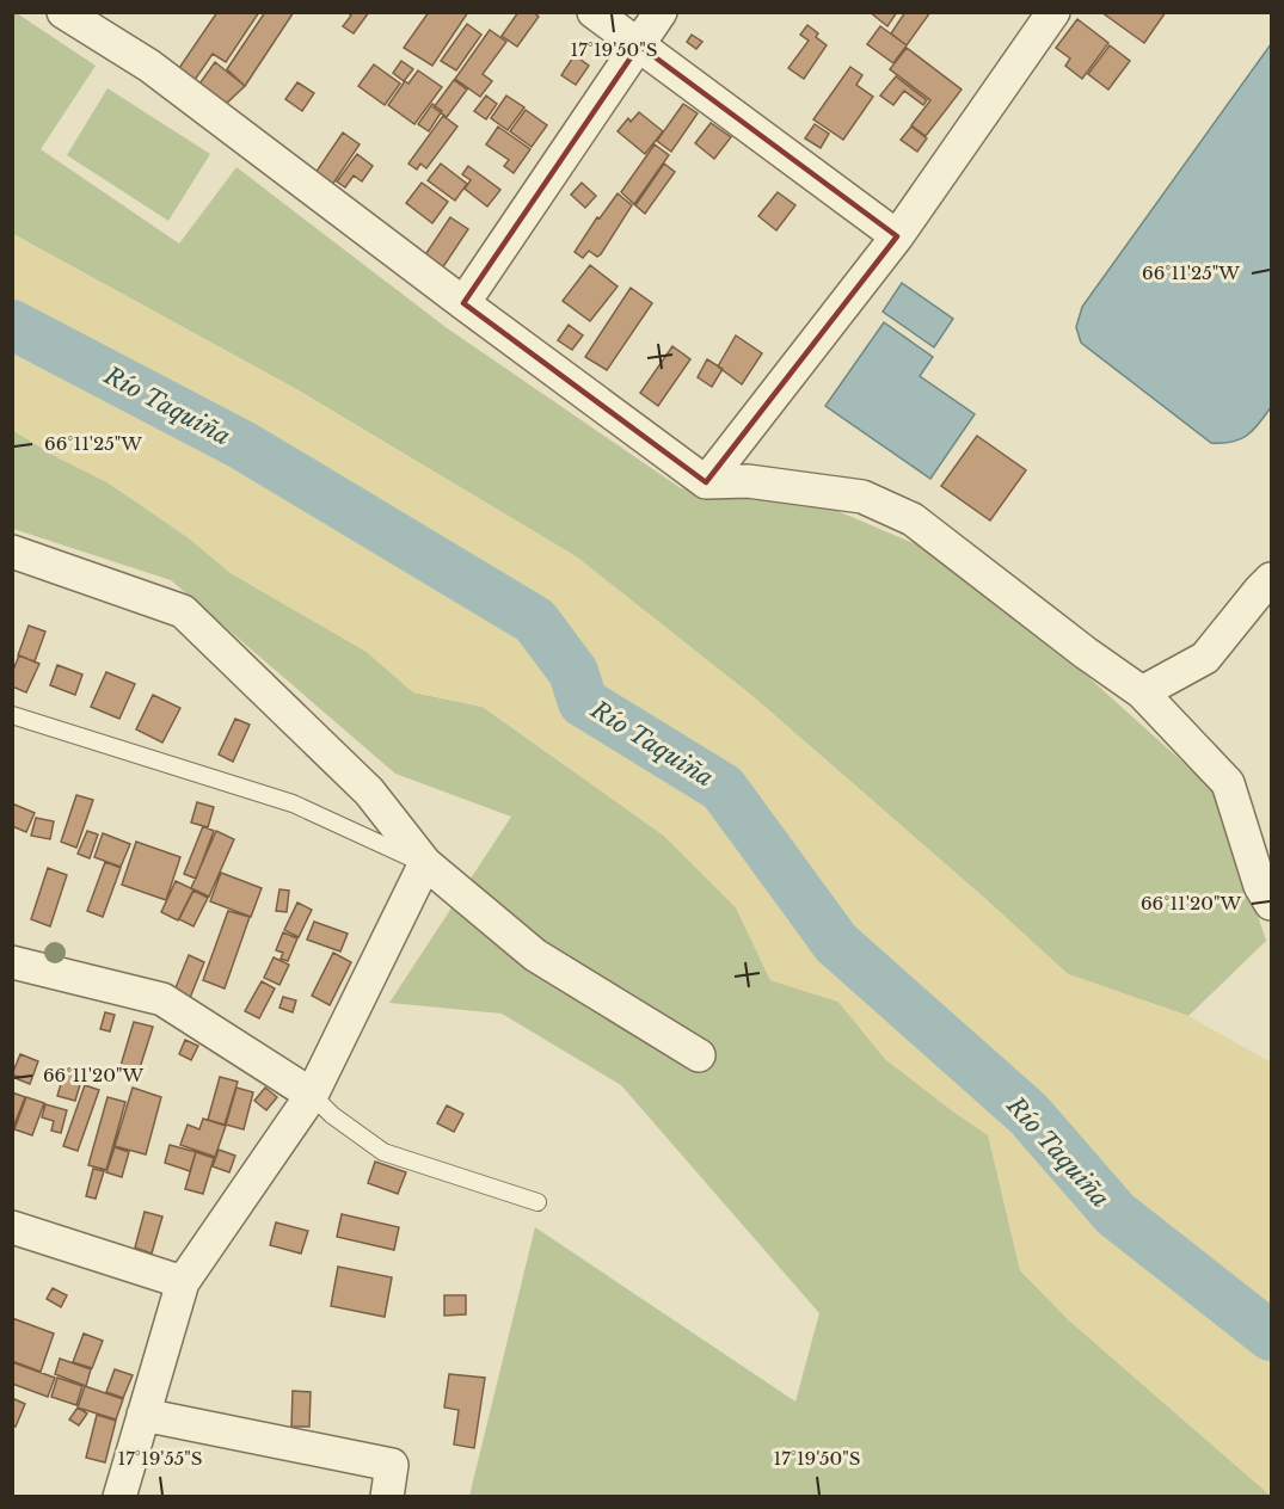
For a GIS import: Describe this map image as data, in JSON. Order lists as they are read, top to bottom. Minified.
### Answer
{"water":["Río Taquiña"],"coordinates":["17°19'50\"S","66°11'25\"W","66°11'20\"W","17°19'55\"S"]}
